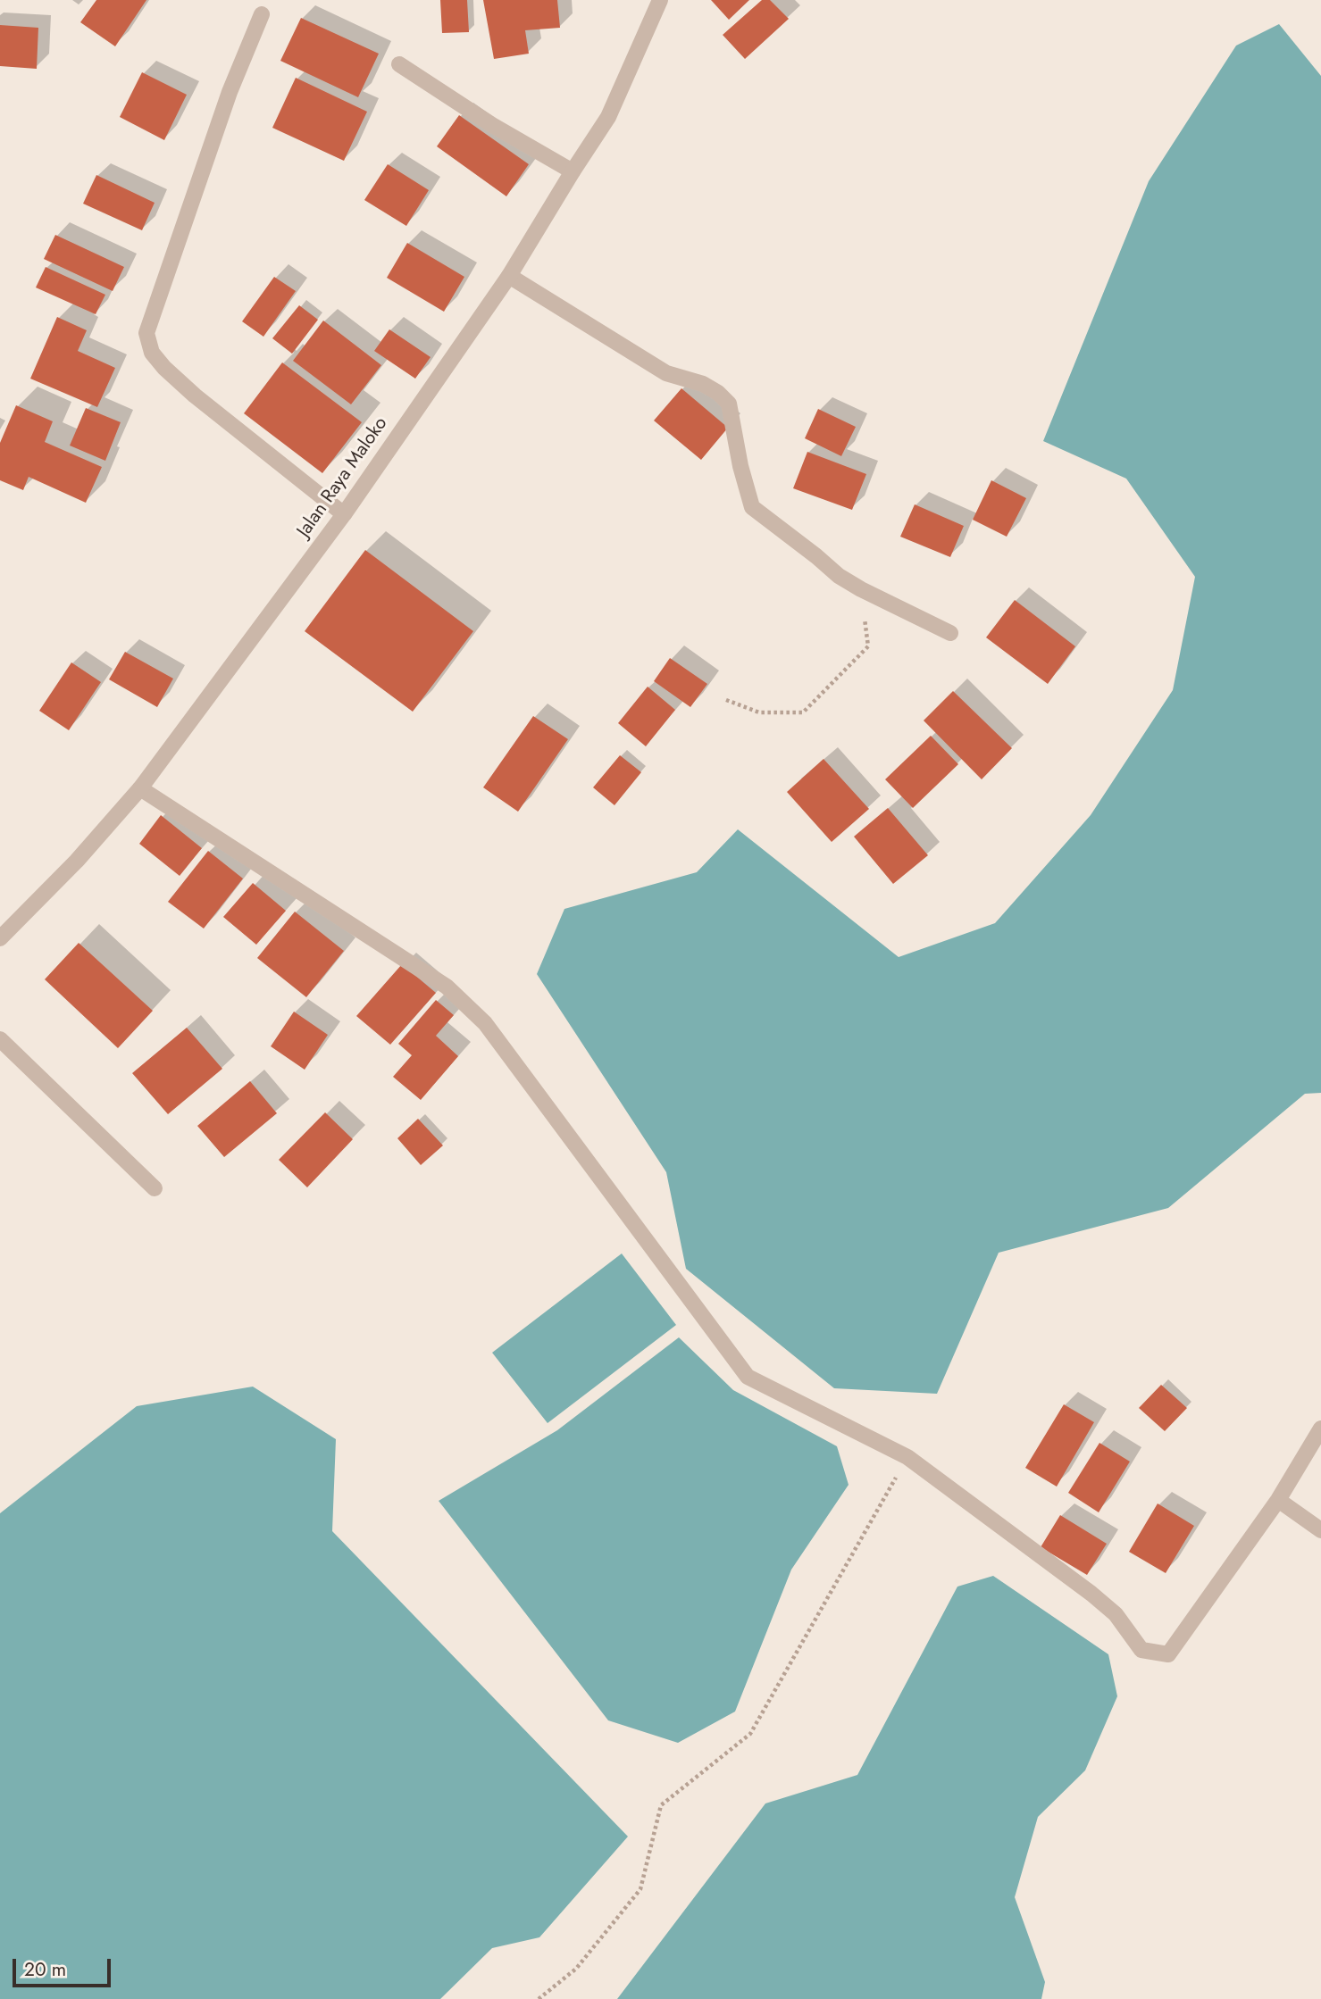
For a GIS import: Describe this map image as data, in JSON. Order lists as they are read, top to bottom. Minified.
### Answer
{"streets":{"street":["Jalan Raya Maloko"]},"scale_bar":"20 m"}
